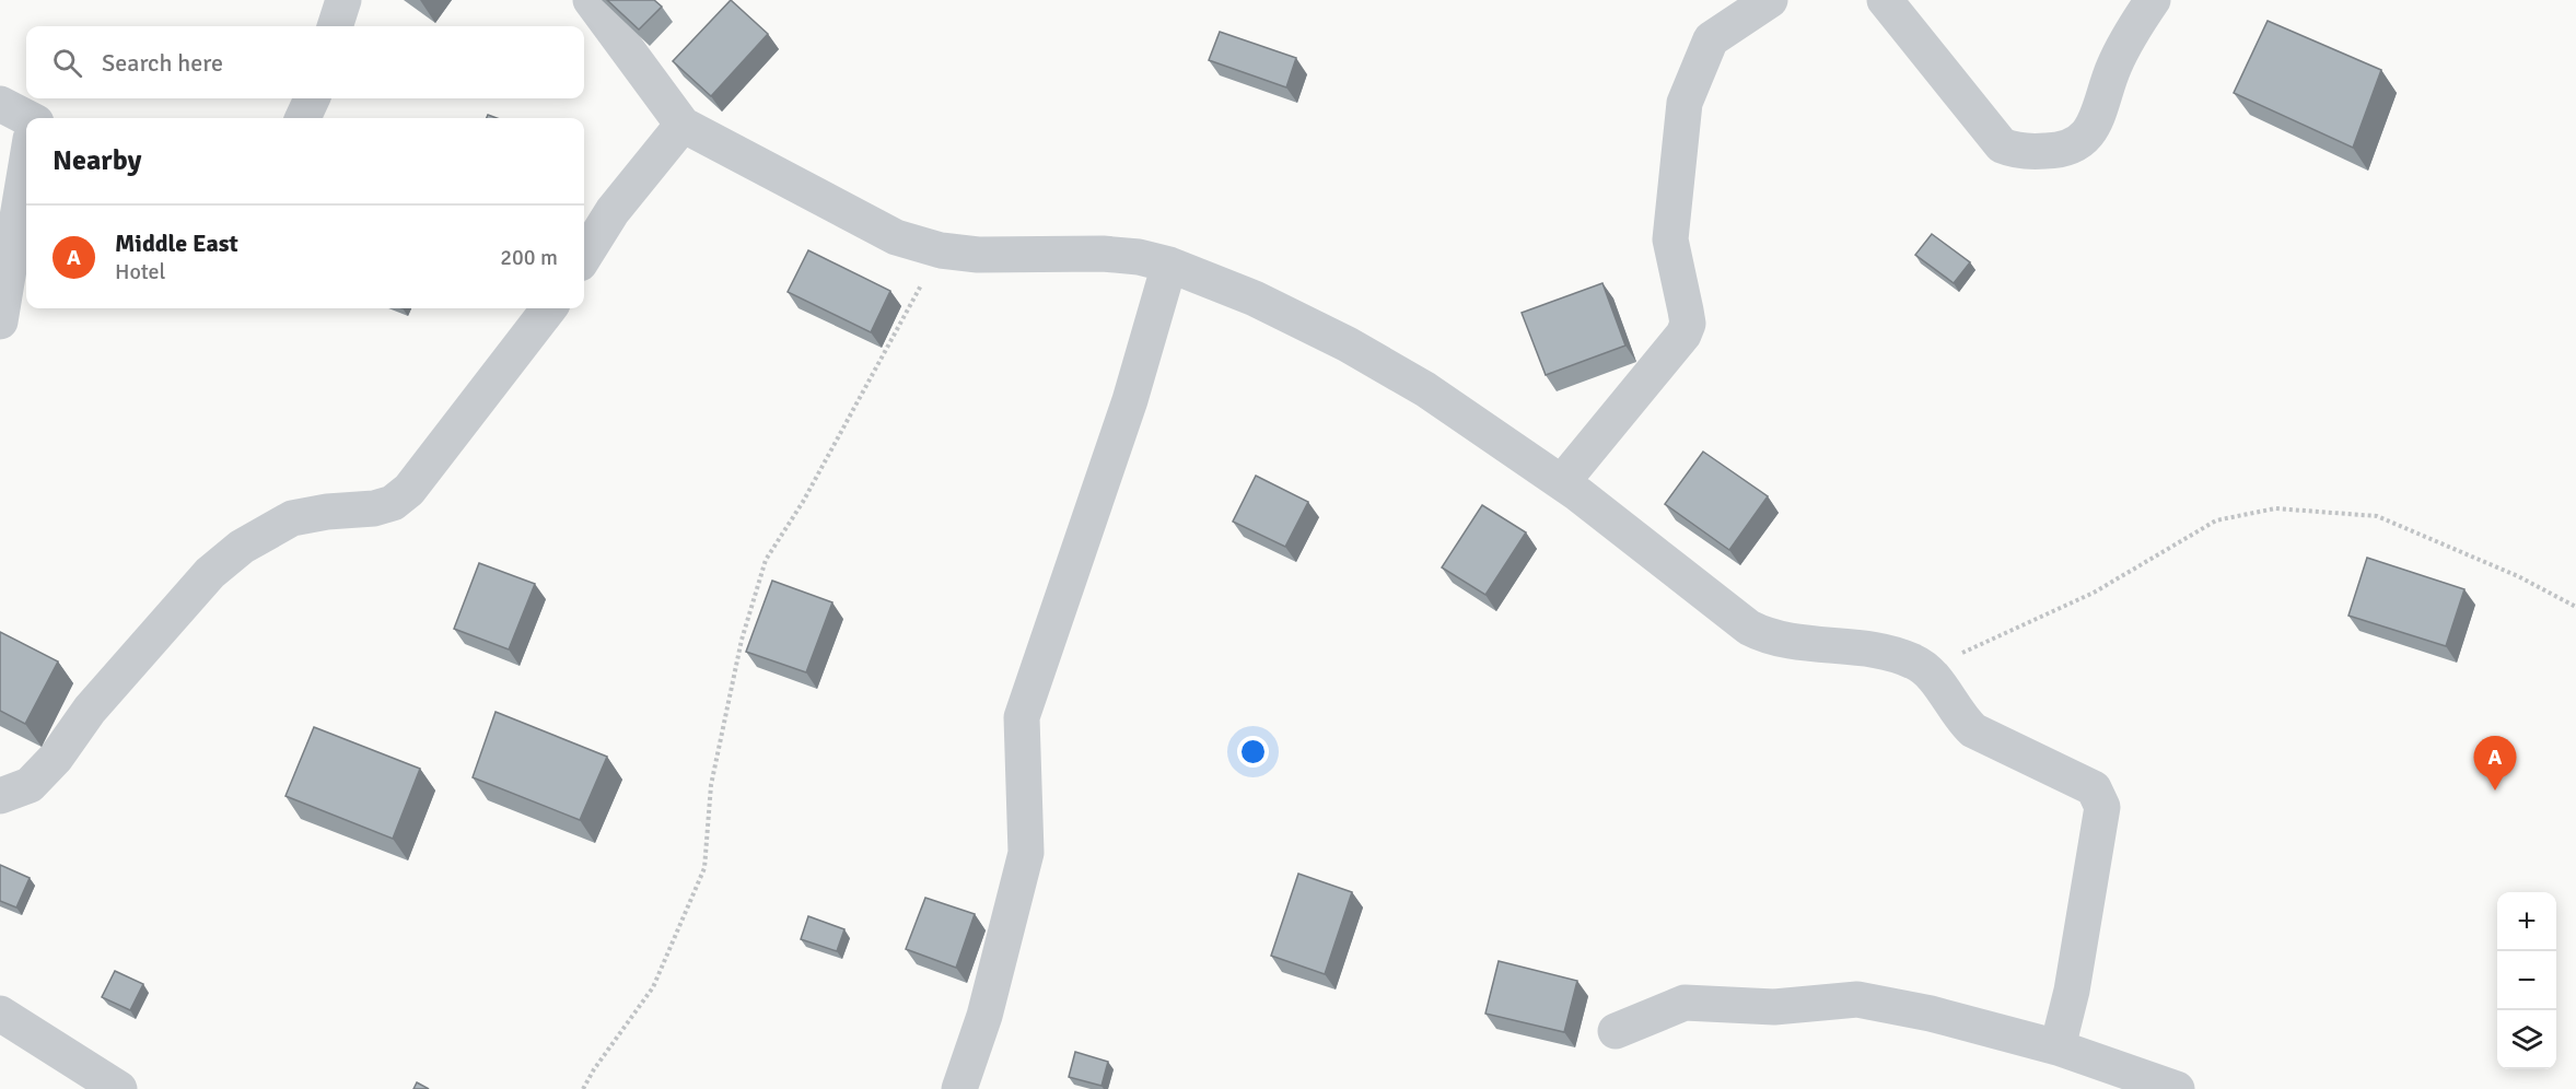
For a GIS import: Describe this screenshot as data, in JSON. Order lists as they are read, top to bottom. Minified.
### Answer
{"page":{"search":"Search here","heading":"Nearby","list":[{"mark":"A","name":"Middle East","note":"Hotel","value":"200 m"}],"pins":"A","map_buttons":["+","−"]}}
